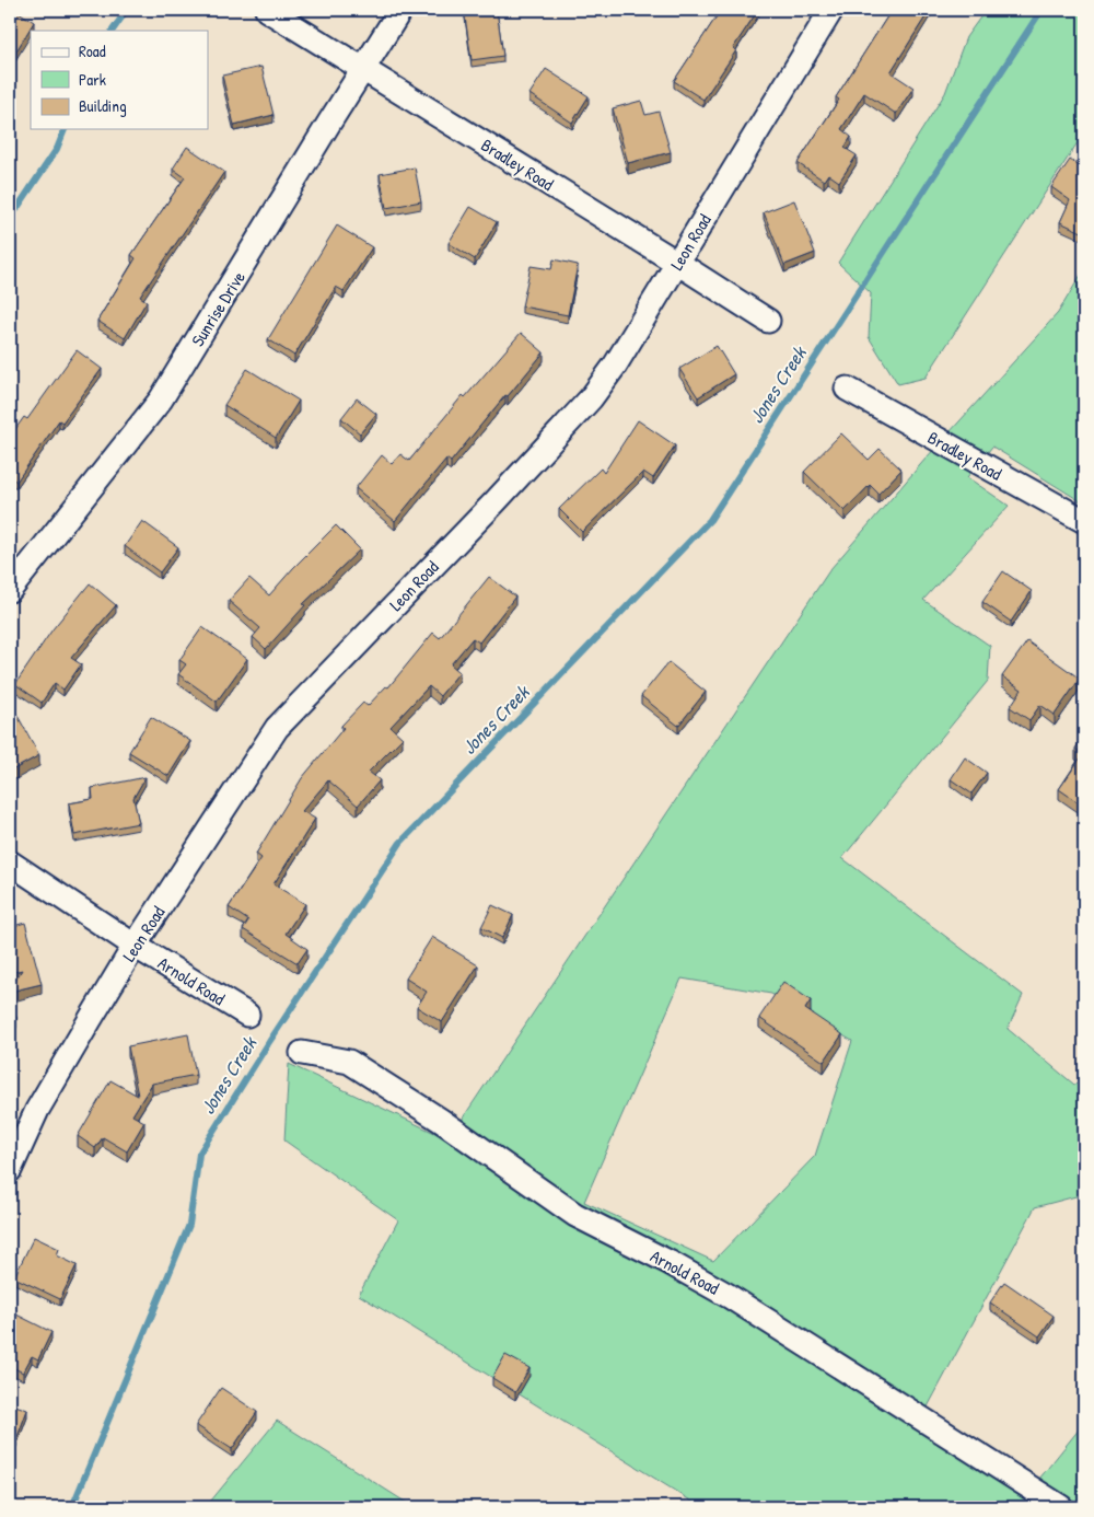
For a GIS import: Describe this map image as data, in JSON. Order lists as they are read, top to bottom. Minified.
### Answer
{"streets":{"street":["Bradley Road","Leon Road","Sunrise Drive","Arnold Road"]},"crossings":[["Bradley Road","Leon Road"],["Bradley Road","Sunrise Drive"],["Leon Road","Arnold Road"]],"water":["Jones Creek"],"legend":["Road","Park","Building"]}
